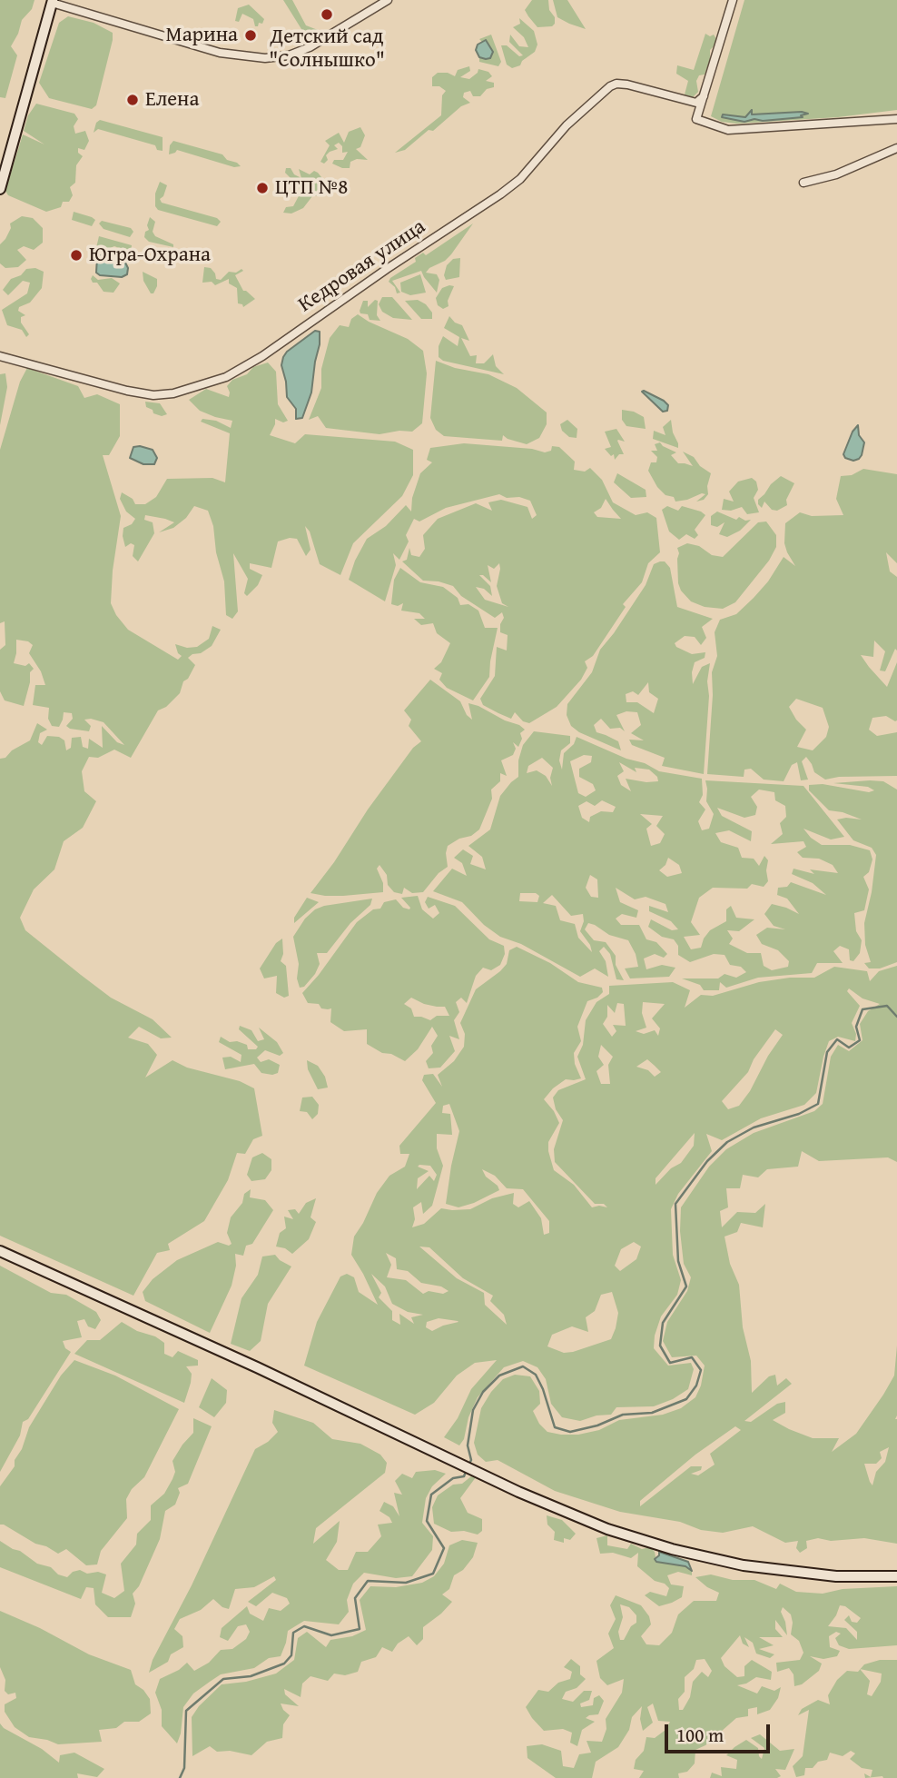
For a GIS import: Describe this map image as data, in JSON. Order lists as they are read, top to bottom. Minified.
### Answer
{"streets":{"street":["Кедровая улица"]},"places":["Детский сад \"Солнышко\"","Марина","Елена","ЦТП №8","Югра-Охрана"],"scale_bar":"100 m"}
